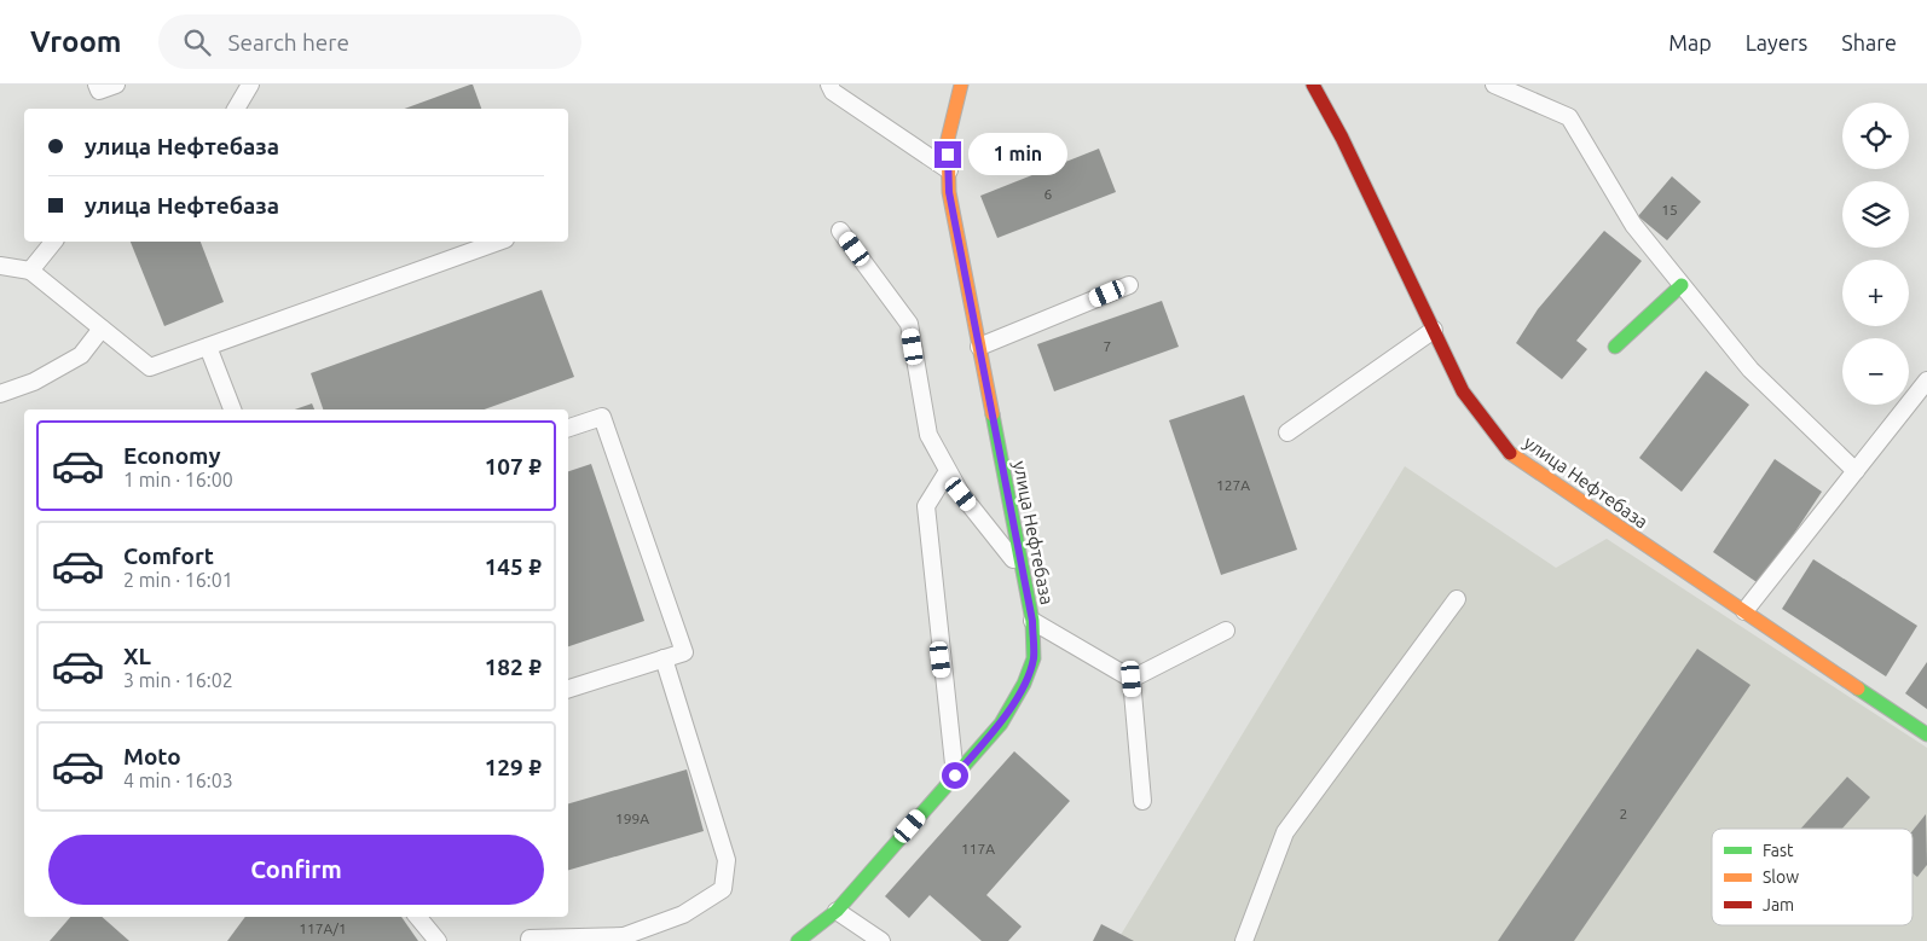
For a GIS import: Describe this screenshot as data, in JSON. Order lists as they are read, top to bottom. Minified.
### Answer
{"streets":{"street":["улица Нефтебаза"]},"house_numbers":["6","15","7","127А","2","199А","117А","117А/1"],"legend":["Fast","Slow","Jam"],"page":{"header":"Vroom","search":"Search here","nav":["Map","Layers","Share"],"map_buttons":["+","−"],"banner":["улица Нефтебаза","улица Нефтебаза"],"bubble":"1 min","list":[{"name":"Economy","note":"1 min · 16:00","value":"107 ₽"},{"name":"Comfort","note":"2 min · 16:01","value":"145 ₽"},{"name":"XL","note":"3 min · 16:02","value":"182 ₽"},{"name":"Moto","note":"4 min · 16:03","value":"129 ₽"}],"buttons":"Confirm"}}
